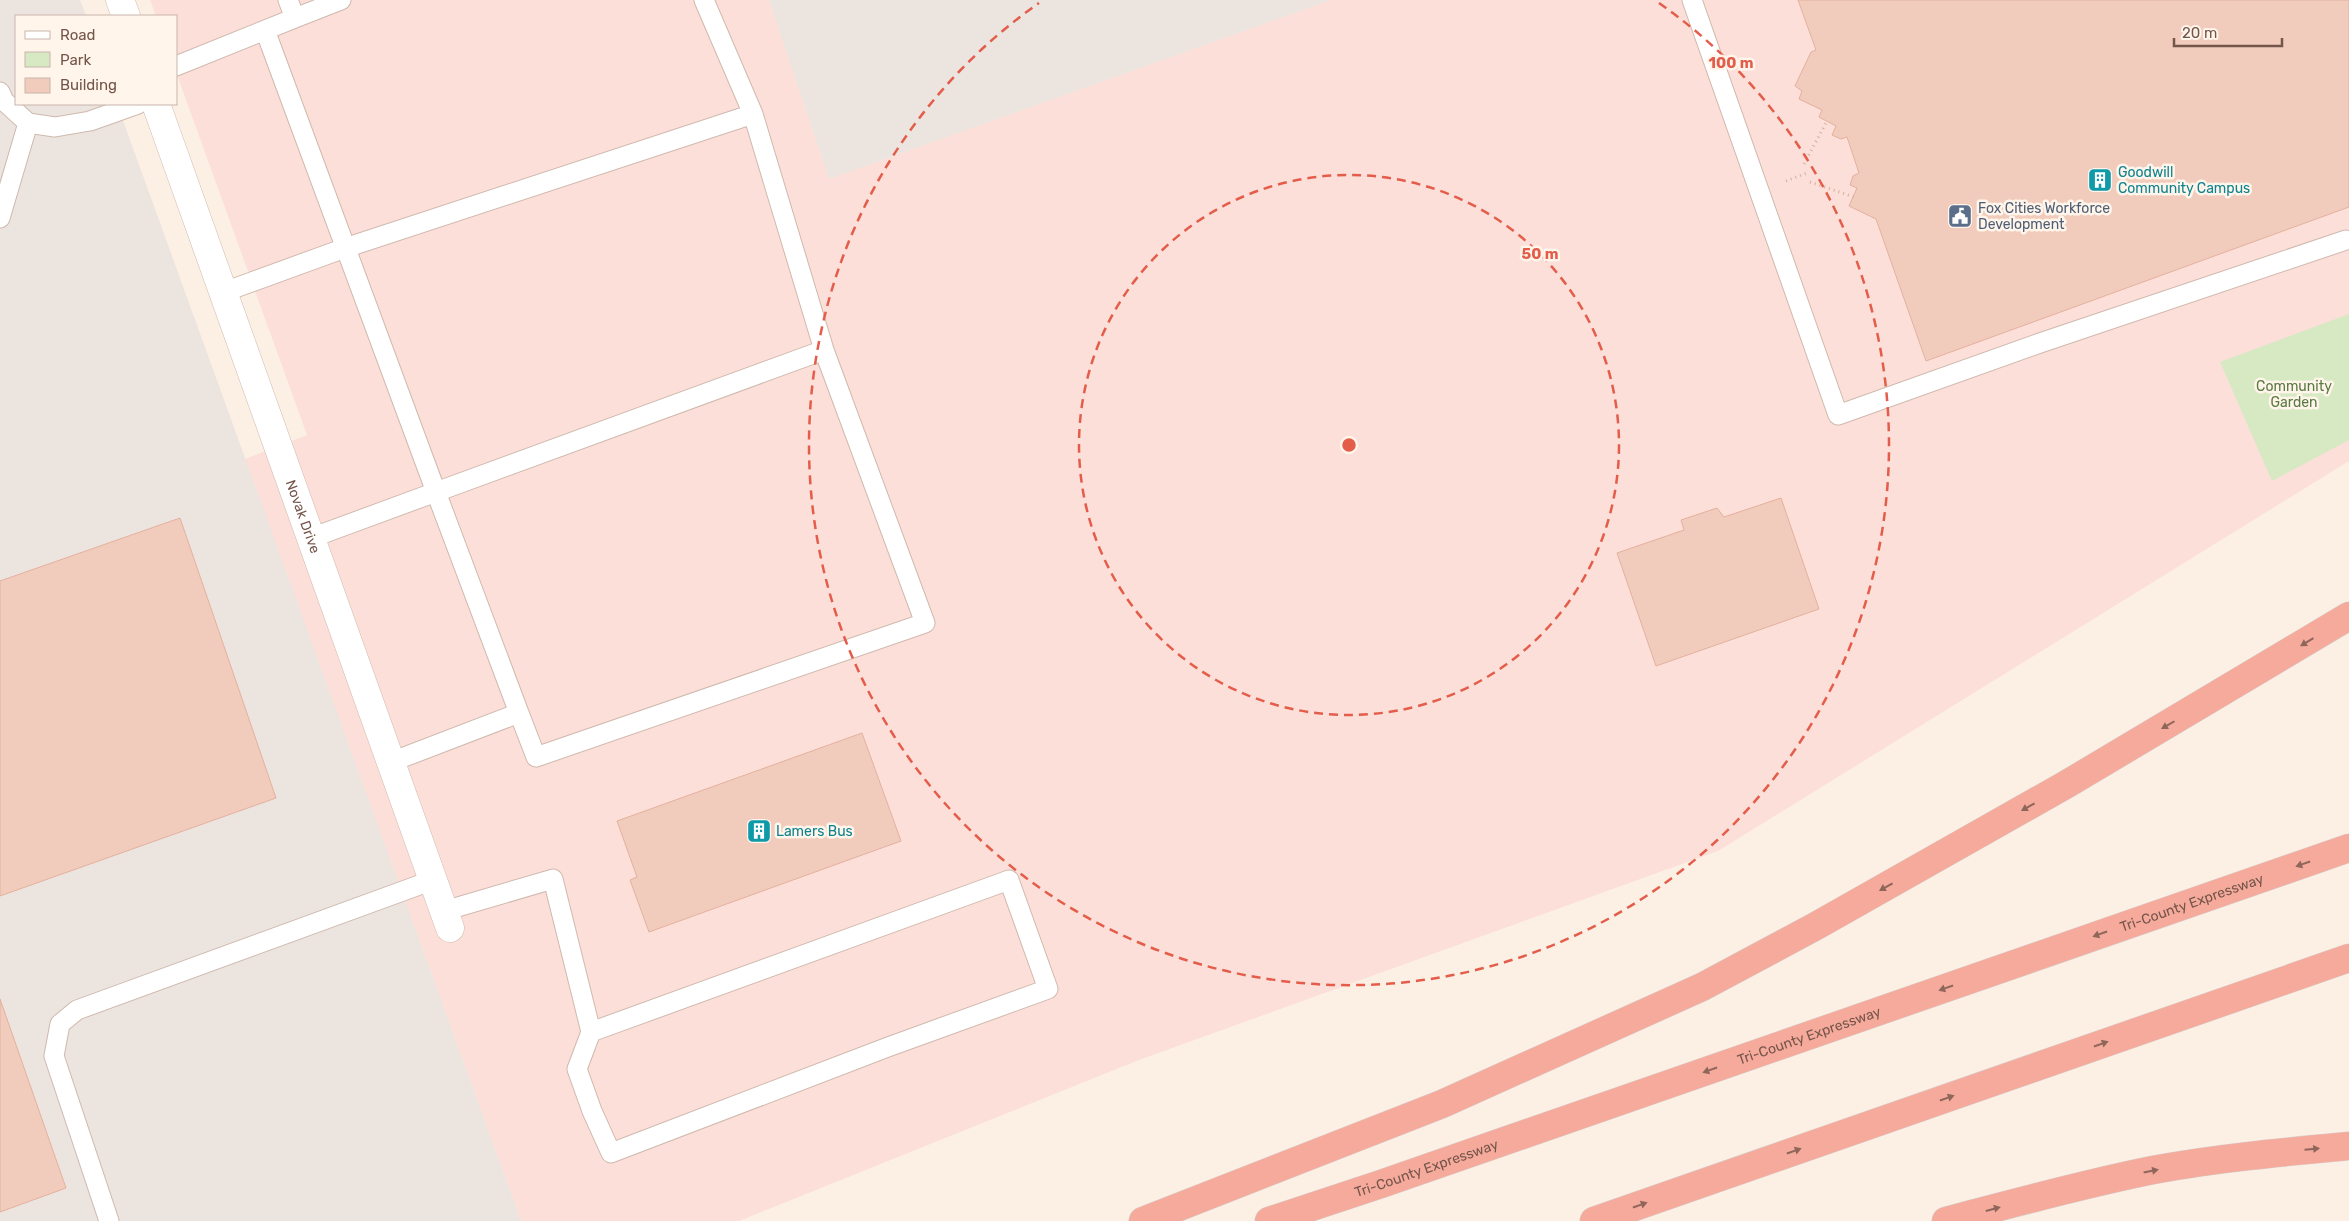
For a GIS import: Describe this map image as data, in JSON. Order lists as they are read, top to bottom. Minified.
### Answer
{"streets":{"highway":["Tri-County Expressway"],"street":["Novak Drive"]},"parks":["Community Garden"],"places":{"building":["Goodwill Community Campus","Lamers Bus"],"public building":["Fox Cities Workforce Development"]},"legend":["Road","Park","Building"],"scale_bar":"20 m","rings":["100 m","50 m"]}
